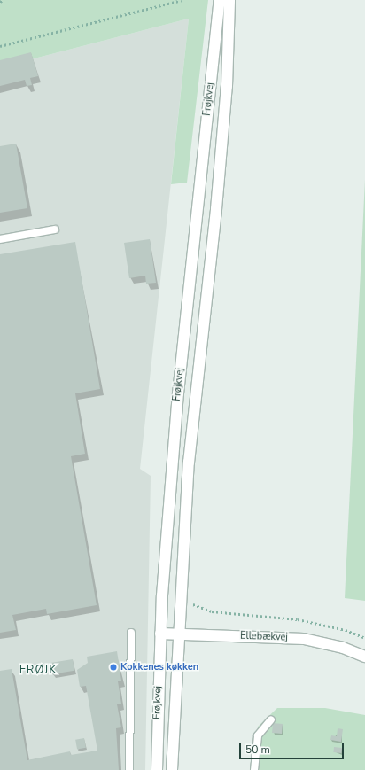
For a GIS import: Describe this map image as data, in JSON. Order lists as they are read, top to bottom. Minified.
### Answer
{"streets":{"street":["Frøjkvej","Ellebækvej"]},"crossings":[["Frøjkvej","Ellebækvej"]],"districts":["FRØJK"],"places":["Kokkenes køkken"],"scale_bar":"50 m"}
